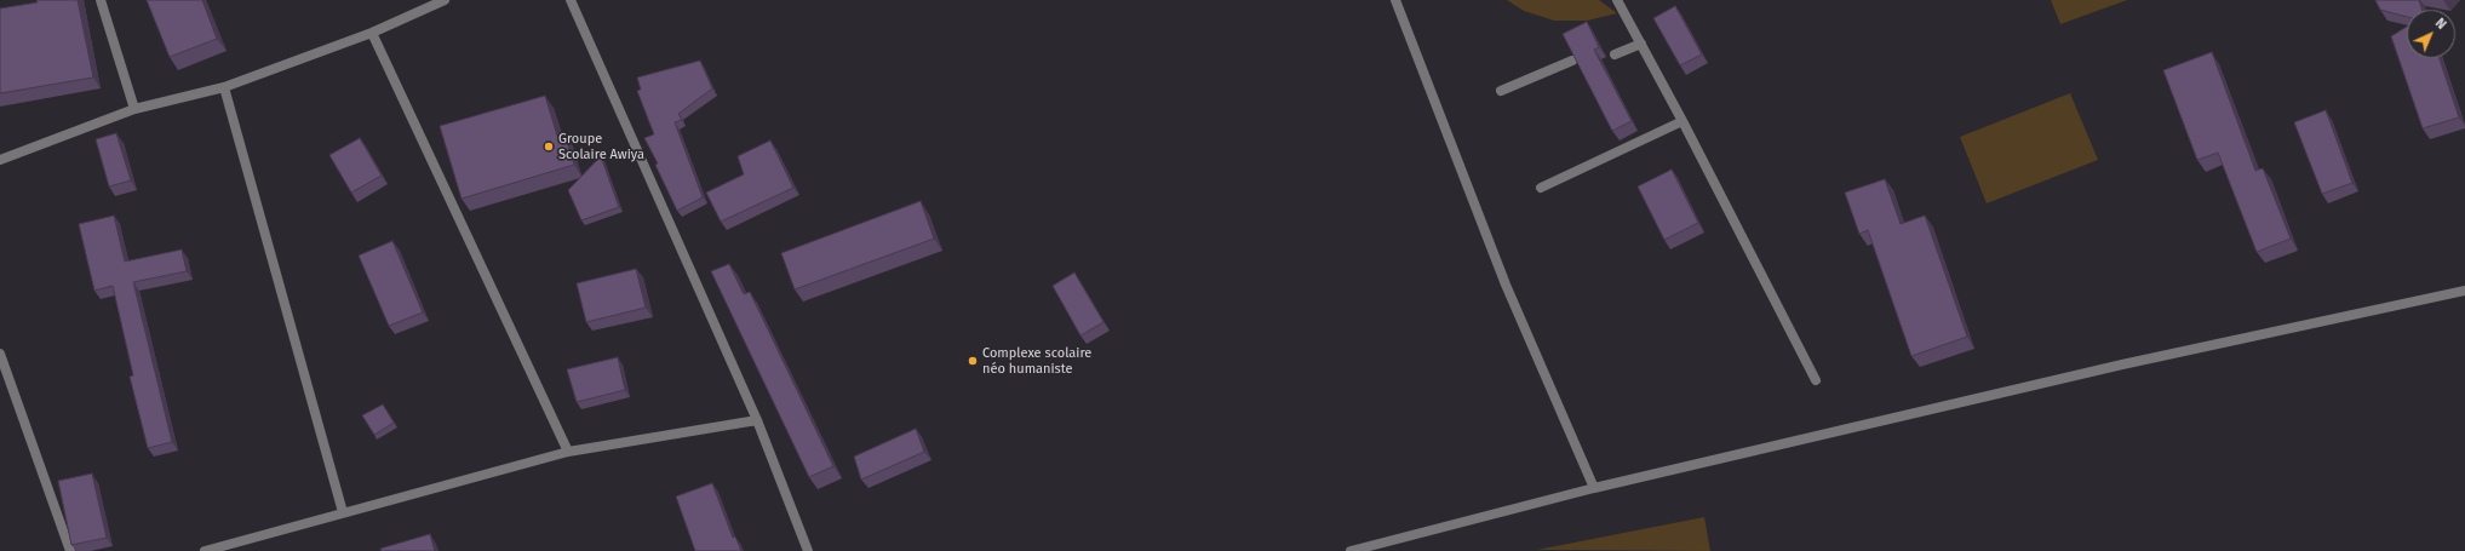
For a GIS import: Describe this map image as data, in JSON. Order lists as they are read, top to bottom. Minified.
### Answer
{"places":["Groupe Scolaire Awiya","Complexe scolaire néo humaniste"],"north":"top right"}
